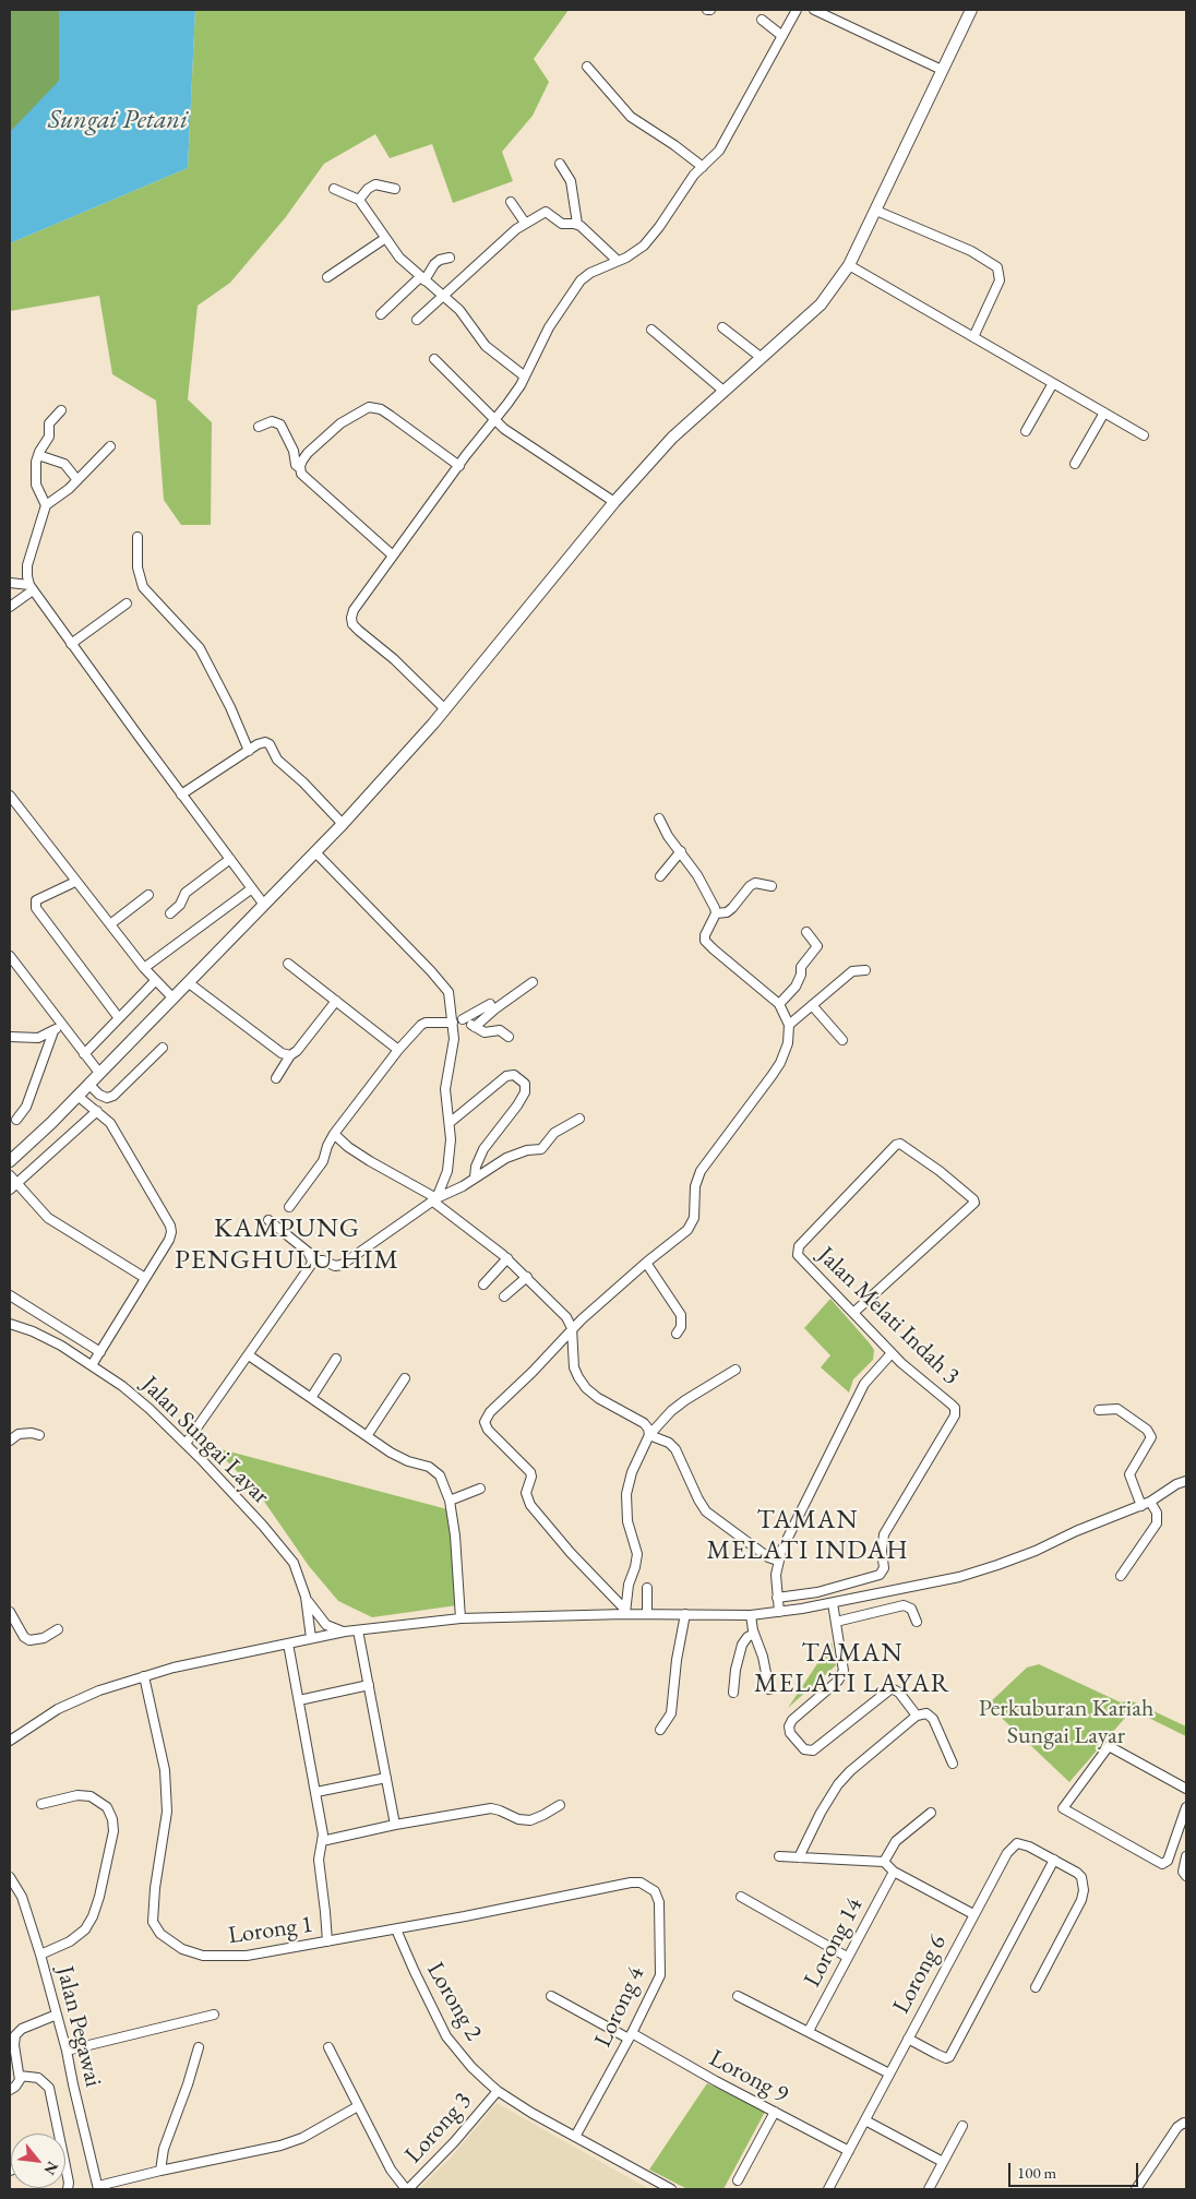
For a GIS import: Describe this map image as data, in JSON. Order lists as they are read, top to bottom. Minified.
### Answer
{"streets":{"street":["Jalan Melati Indah 3","Jalan Sungai Layar","Lorong 1","Lorong 14","Lorong 6","Lorong 2","Lorong 4","Jalan Pegawai","Lorong 9","Lorong 3"]},"crossings":[["Lorong 1","Lorong 2"],["Lorong 1","Lorong 4"],["Lorong 6","Lorong 9"],["Lorong 2","Lorong 4"],["Lorong 2","Lorong 3"],["Lorong 4","Lorong 9"]],"districts":["KAMPUNG PENGHULU HIM","TAMAN MELATI INDAH","TAMAN MELATI LAYAR"],"water":["Sungai Petani"],"parks":["Perkuburan Kariah Sungai Layar"],"scale_bar":"100 m","north":"bottom right"}
